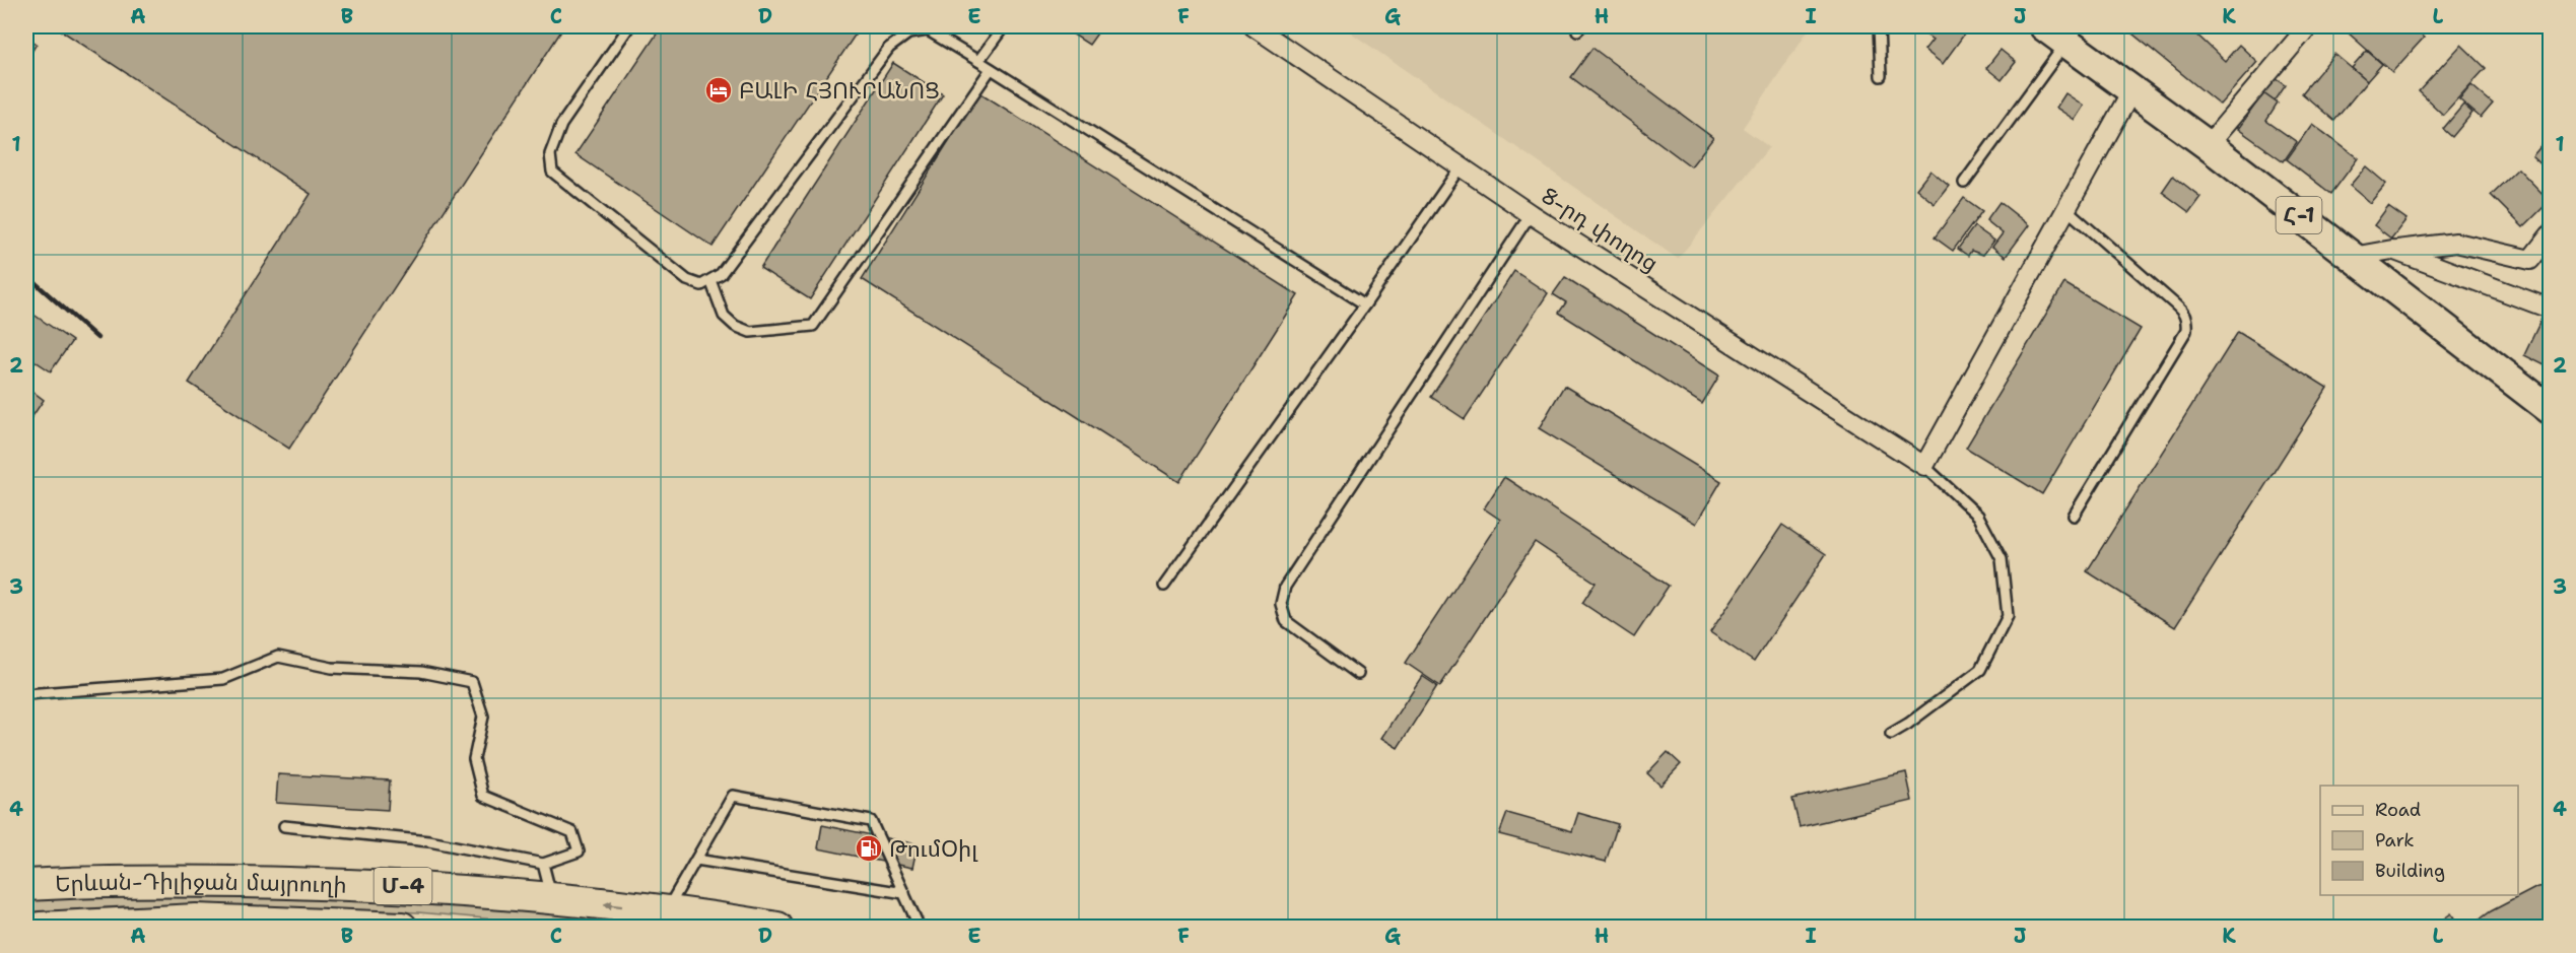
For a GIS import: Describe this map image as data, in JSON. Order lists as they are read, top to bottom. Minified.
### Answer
{"streets":{"highway":["Երևան-Դիլիջան մայրուղի","Մ-4"],"main road":["Հ-1"],"street":["8-րդ փողոց"]},"places":{"hotel":["ԲԱԼԻ ՀՅՈՒՐԱՆՈՑ"],"fuel station":["ԹումՕիլ"]},"legend":["Road","Park","Building"],"grid":{"columns":["A","B","C","D","E","F","G","H","I","J","K","L"],"rows":["1","2","3","4"]}}
